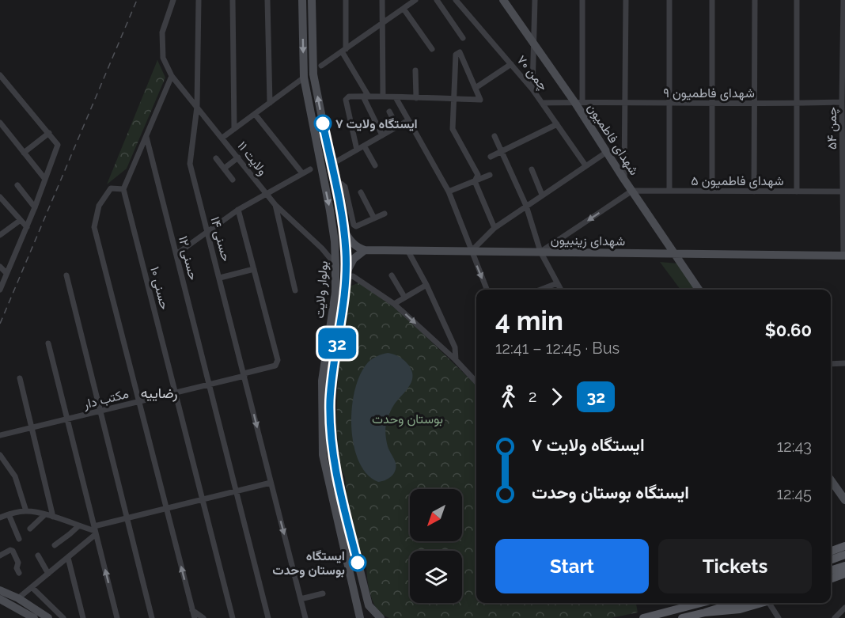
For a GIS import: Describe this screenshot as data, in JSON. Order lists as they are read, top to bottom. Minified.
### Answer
{"streets":{"main road":["شهدای فاطمیون","شهدای زینبیون","بولوار ولایت"],"street":["چمن ۷۰","شهدای فاطمیون ۹","چمن ۵۴","ولایت ۱۱","شهدای فاطمیون ۵","حسنی ۱۴","حسنی ۱۲","حسنی ۱۰","مکتب دار"]},"crossings":[["چمن ۷۰","شهدای فاطمیون ۹"],["شهدای فاطمیون ۹","چمن ۵۴"],["شهدای فاطمیون ۹","شهدای فاطمیون"],["چمن ۵۴","شهدای فاطمیون ۵"],["چمن ۵۴","شهدای زینبیون"],["شهدای فاطمیون","شهدای فاطمیون ۵"],["شهدای فاطمیون","شهدای زینبیون"],["ولایت ۱۱","حسنی ۱۴"],["ولایت ۱۱","بولوار ولایت"],["حسنی ۱۴","مکتب دار"],["حسنی ۱۲","مکتب دار"],["حسنی ۱۰","مکتب دار"]],"one_way":["حسنی ۱۴"],"districts":["رضاییه"],"parks":["بوستان وحدت"],"places":["ایستگاه ولایت ۷","ایستگاه بوستان وحدت"],"lines":["bus line 32"],"north":"bottom left","page":{"on_map":"32","heading":["4 min","12:41 – 12:45 · Bus","$0.60"],"legs":["2","32"],"list":[{"name":"ایستگاه ولایت ۷","value":"12:43"},{"name":"ایستگاه بوستان وحدت","value":"12:45"}],"buttons":["Start","Tickets"]}}
